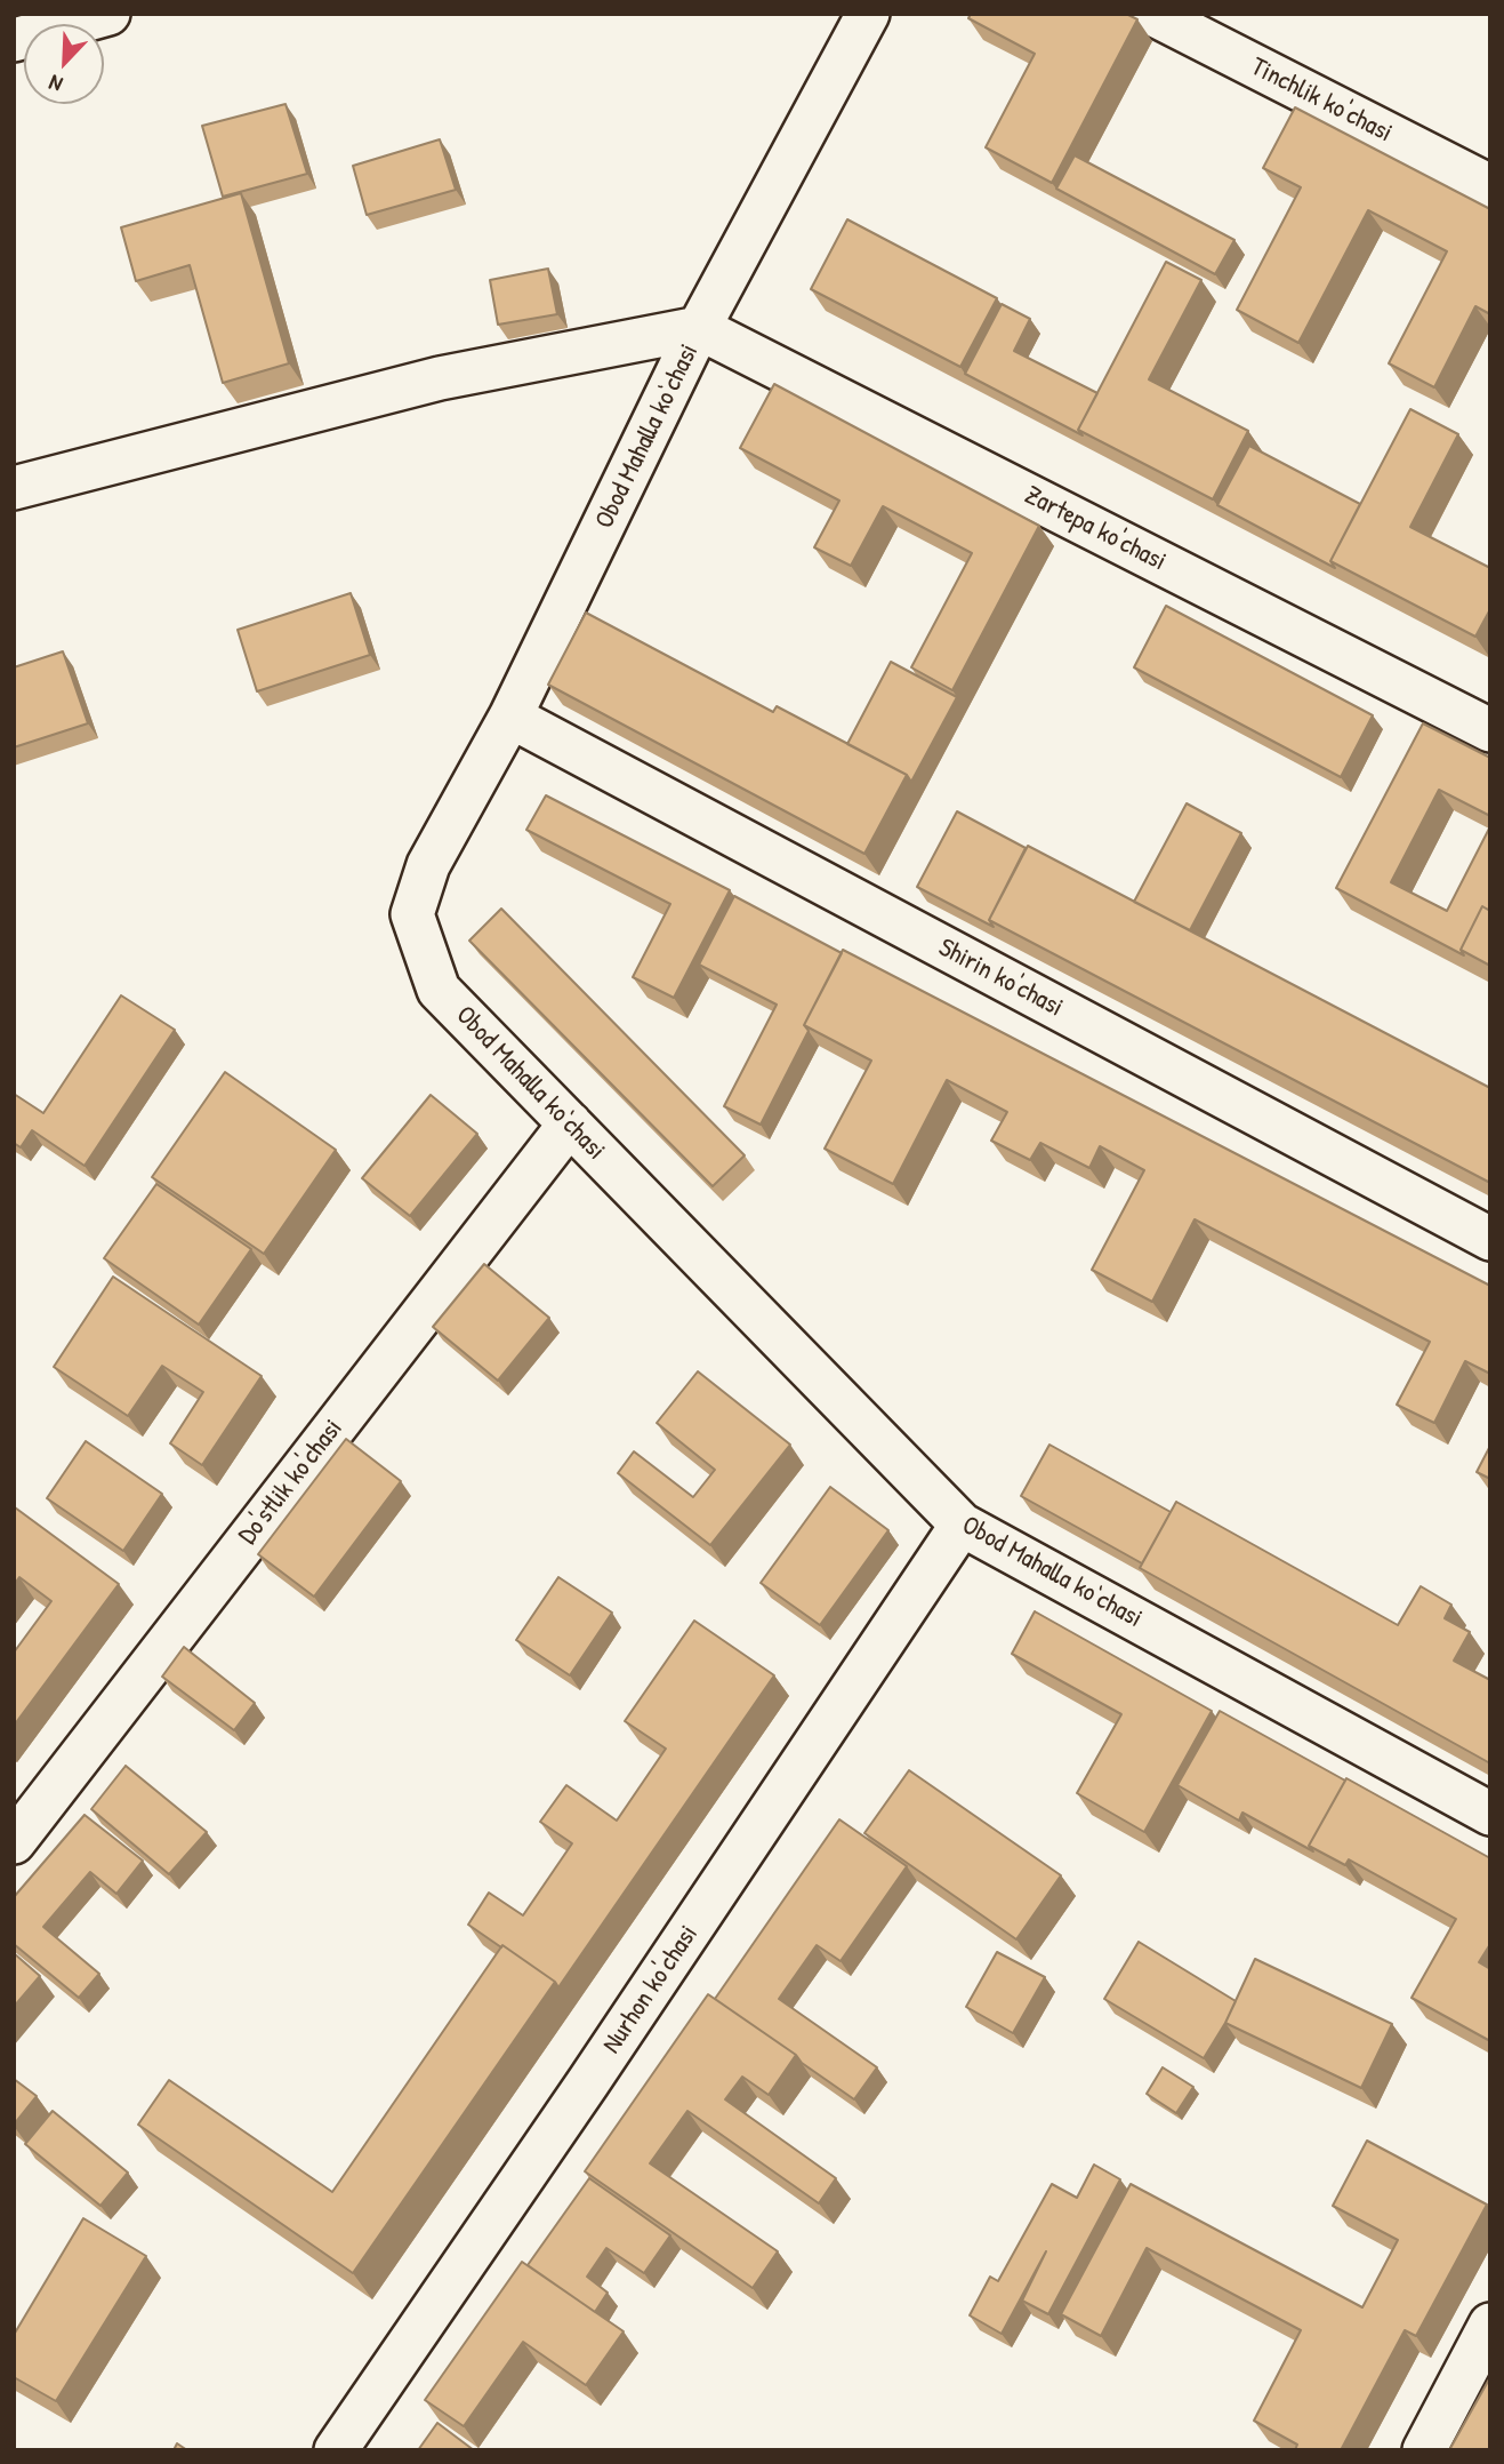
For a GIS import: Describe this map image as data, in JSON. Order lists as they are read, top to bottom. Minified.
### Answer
{"streets":{"street":["Tinchlik ko'chasi","Obod Mahalla ko‘chasi","Zartepa ko'chasi","Shirin ko'chasi","Do'stlik ko'chasi","Nurhon ko'chasi"]},"crossings":[["Obod Mahalla ko‘chasi","Zartepa ko'chasi"],["Obod Mahalla ko‘chasi","Shirin ko'chasi"],["Obod Mahalla ko‘chasi","Do'stlik ko'chasi"],["Obod Mahalla ko‘chasi","Nurhon ko'chasi"]],"north":"bottom left"}
